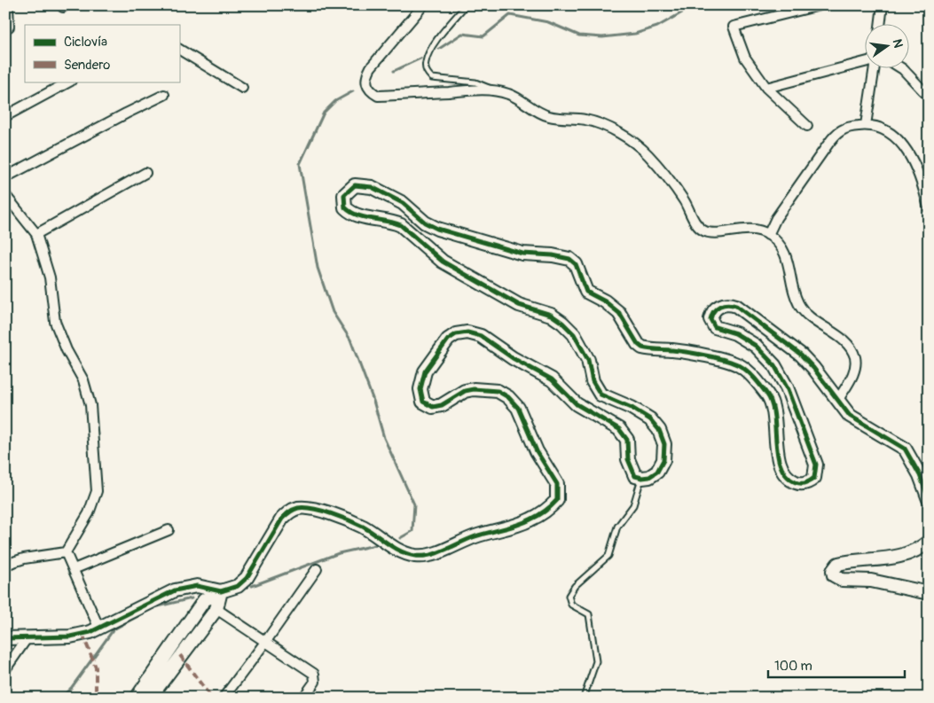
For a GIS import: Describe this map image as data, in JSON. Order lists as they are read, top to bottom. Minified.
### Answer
{"legend":["Ciclovía","Sendero"],"scale_bar":"100 m","north":"right"}
